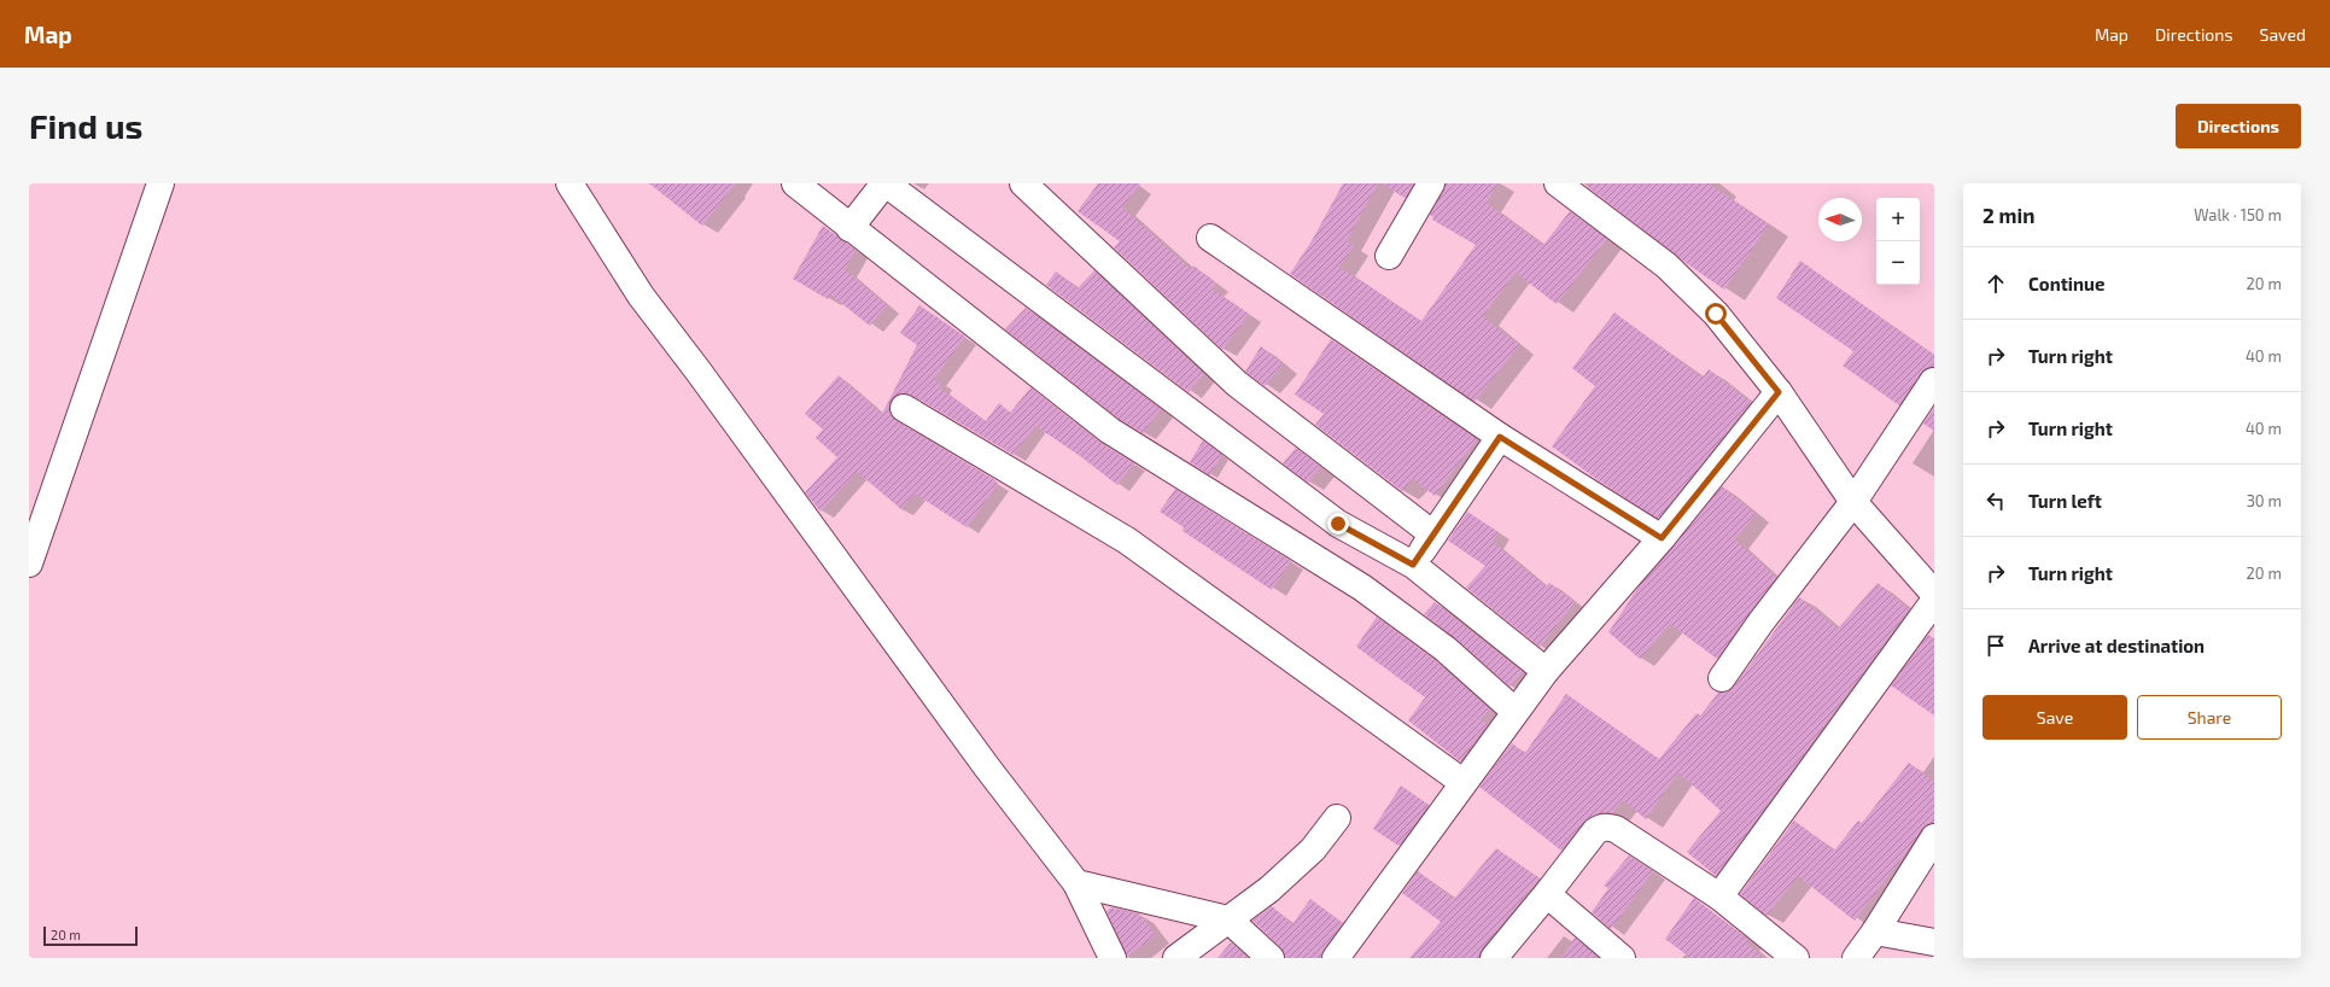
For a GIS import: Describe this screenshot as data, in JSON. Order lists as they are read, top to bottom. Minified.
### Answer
{"scale_bar":"20 m","north":"left","page":{"header":"Map","nav":["Map","Directions","Saved"],"buttons":["Directions",["Save","Share"]],"title":"Find us","heading":["2 min","Walk · 150 m"],"map_buttons":["+","−"],"list":[["Continue","20 m"],["Turn right","40 m"],["Turn right","40 m"],["Turn left","30 m"],["Turn right","20 m"],"Arrive at destination"],"scale":"20 m"}}
